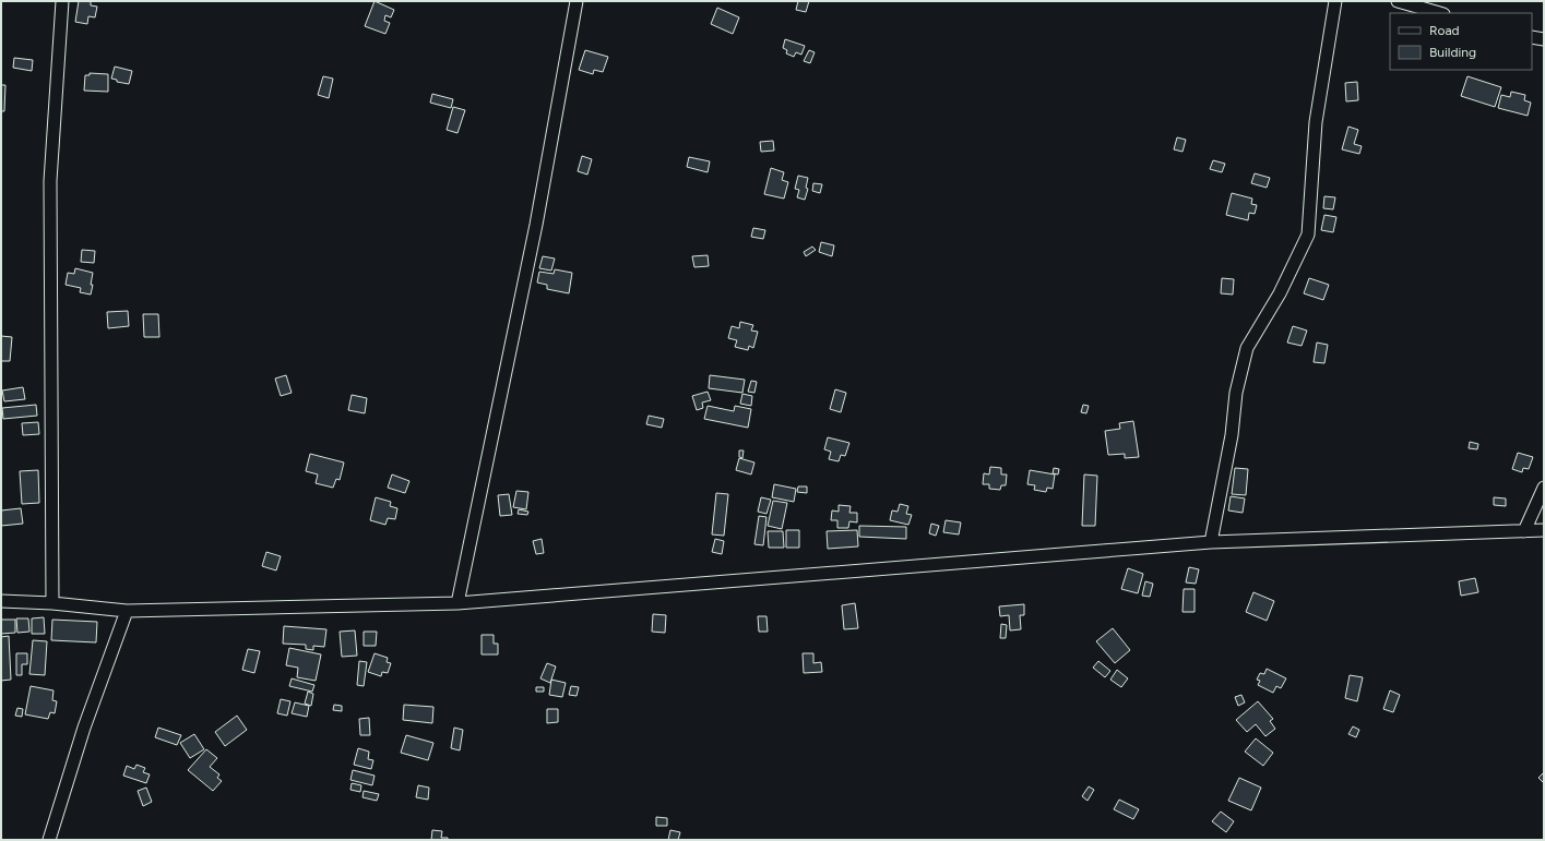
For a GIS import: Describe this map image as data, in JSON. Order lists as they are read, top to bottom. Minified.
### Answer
{"legend":["Road","Building"]}
